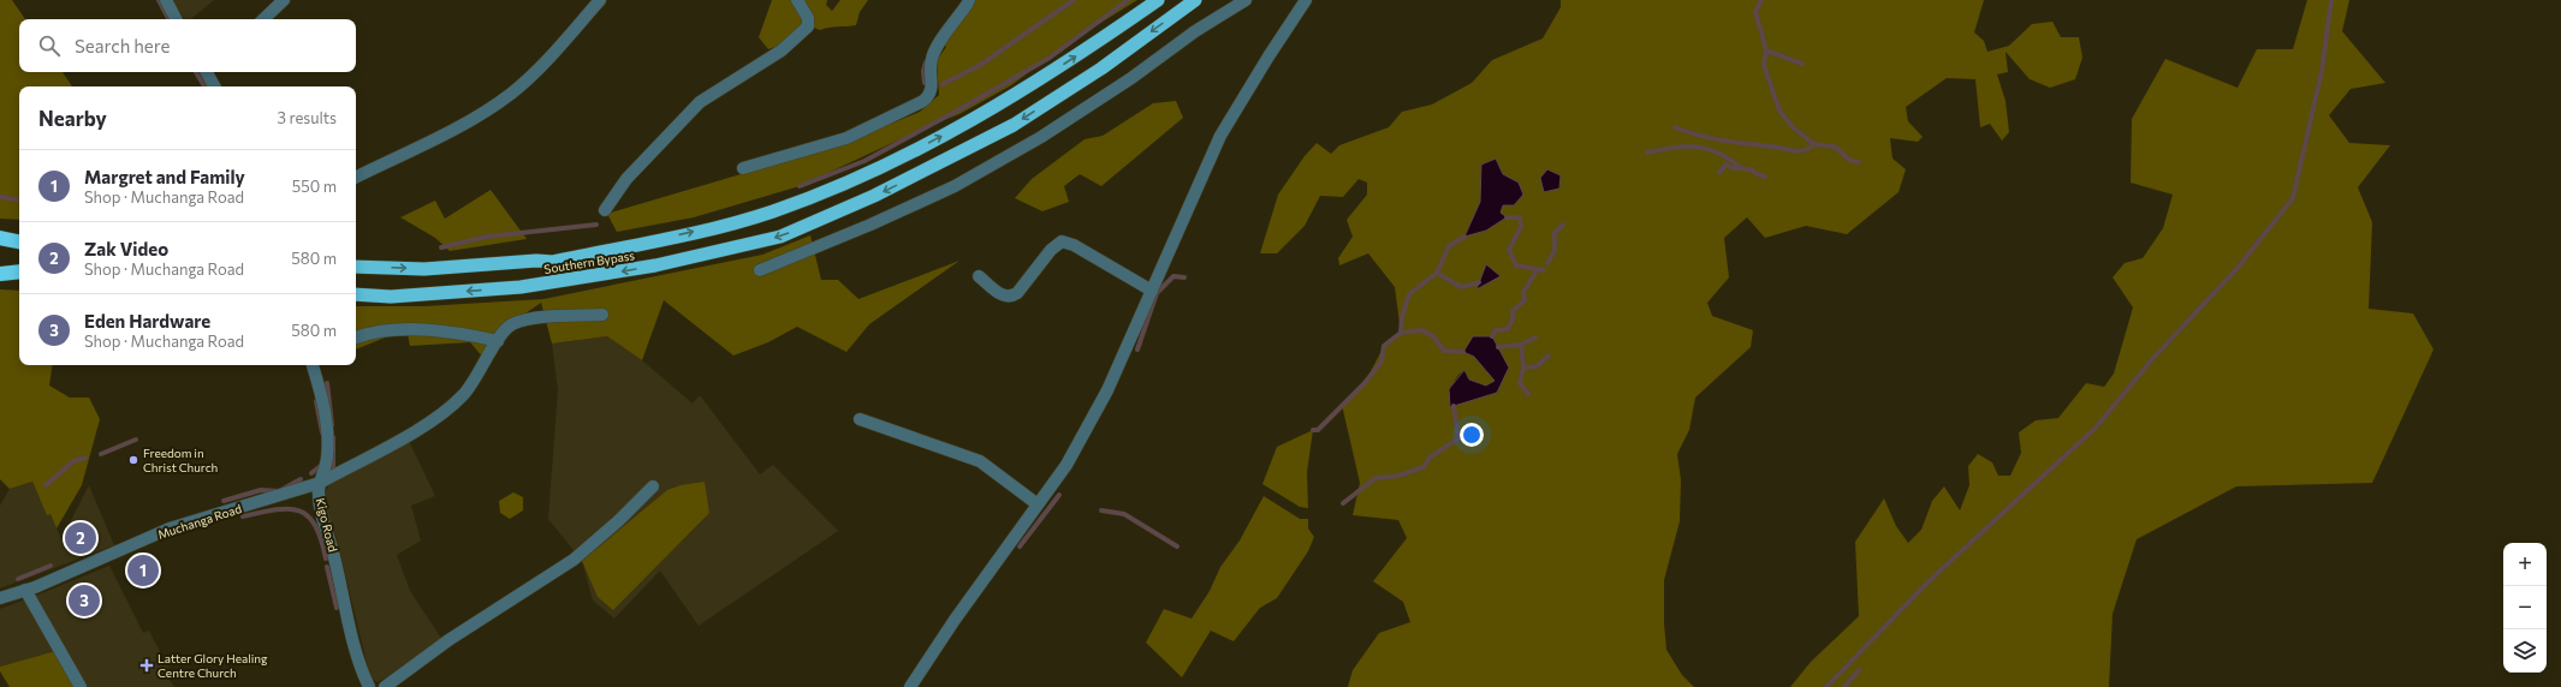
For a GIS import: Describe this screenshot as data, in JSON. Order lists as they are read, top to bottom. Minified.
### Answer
{"streets":{"highway":["Southern Bypass"],"street":["Muchanga Road","Kigo Road"]},"crossings":[["Muchanga Road","Kigo Road"]],"places":{"other":["Freedom in Christ Church"],"health":["Latter Glory Healing Centre Church"]},"page":{"search":"Search here","heading":["Nearby","3 results"],"list":[{"mark":"1","name":"Margret and Family","note":"Shop · Muchanga Road","value":"550 m"},{"mark":"2","name":"Zak Video","note":"Shop · Muchanga Road","value":"580 m"},{"mark":"3","name":"Eden Hardware","note":"Shop · Muchanga Road","value":"580 m"}],"pins":["2","1","3"],"map_buttons":["+","−"]}}
